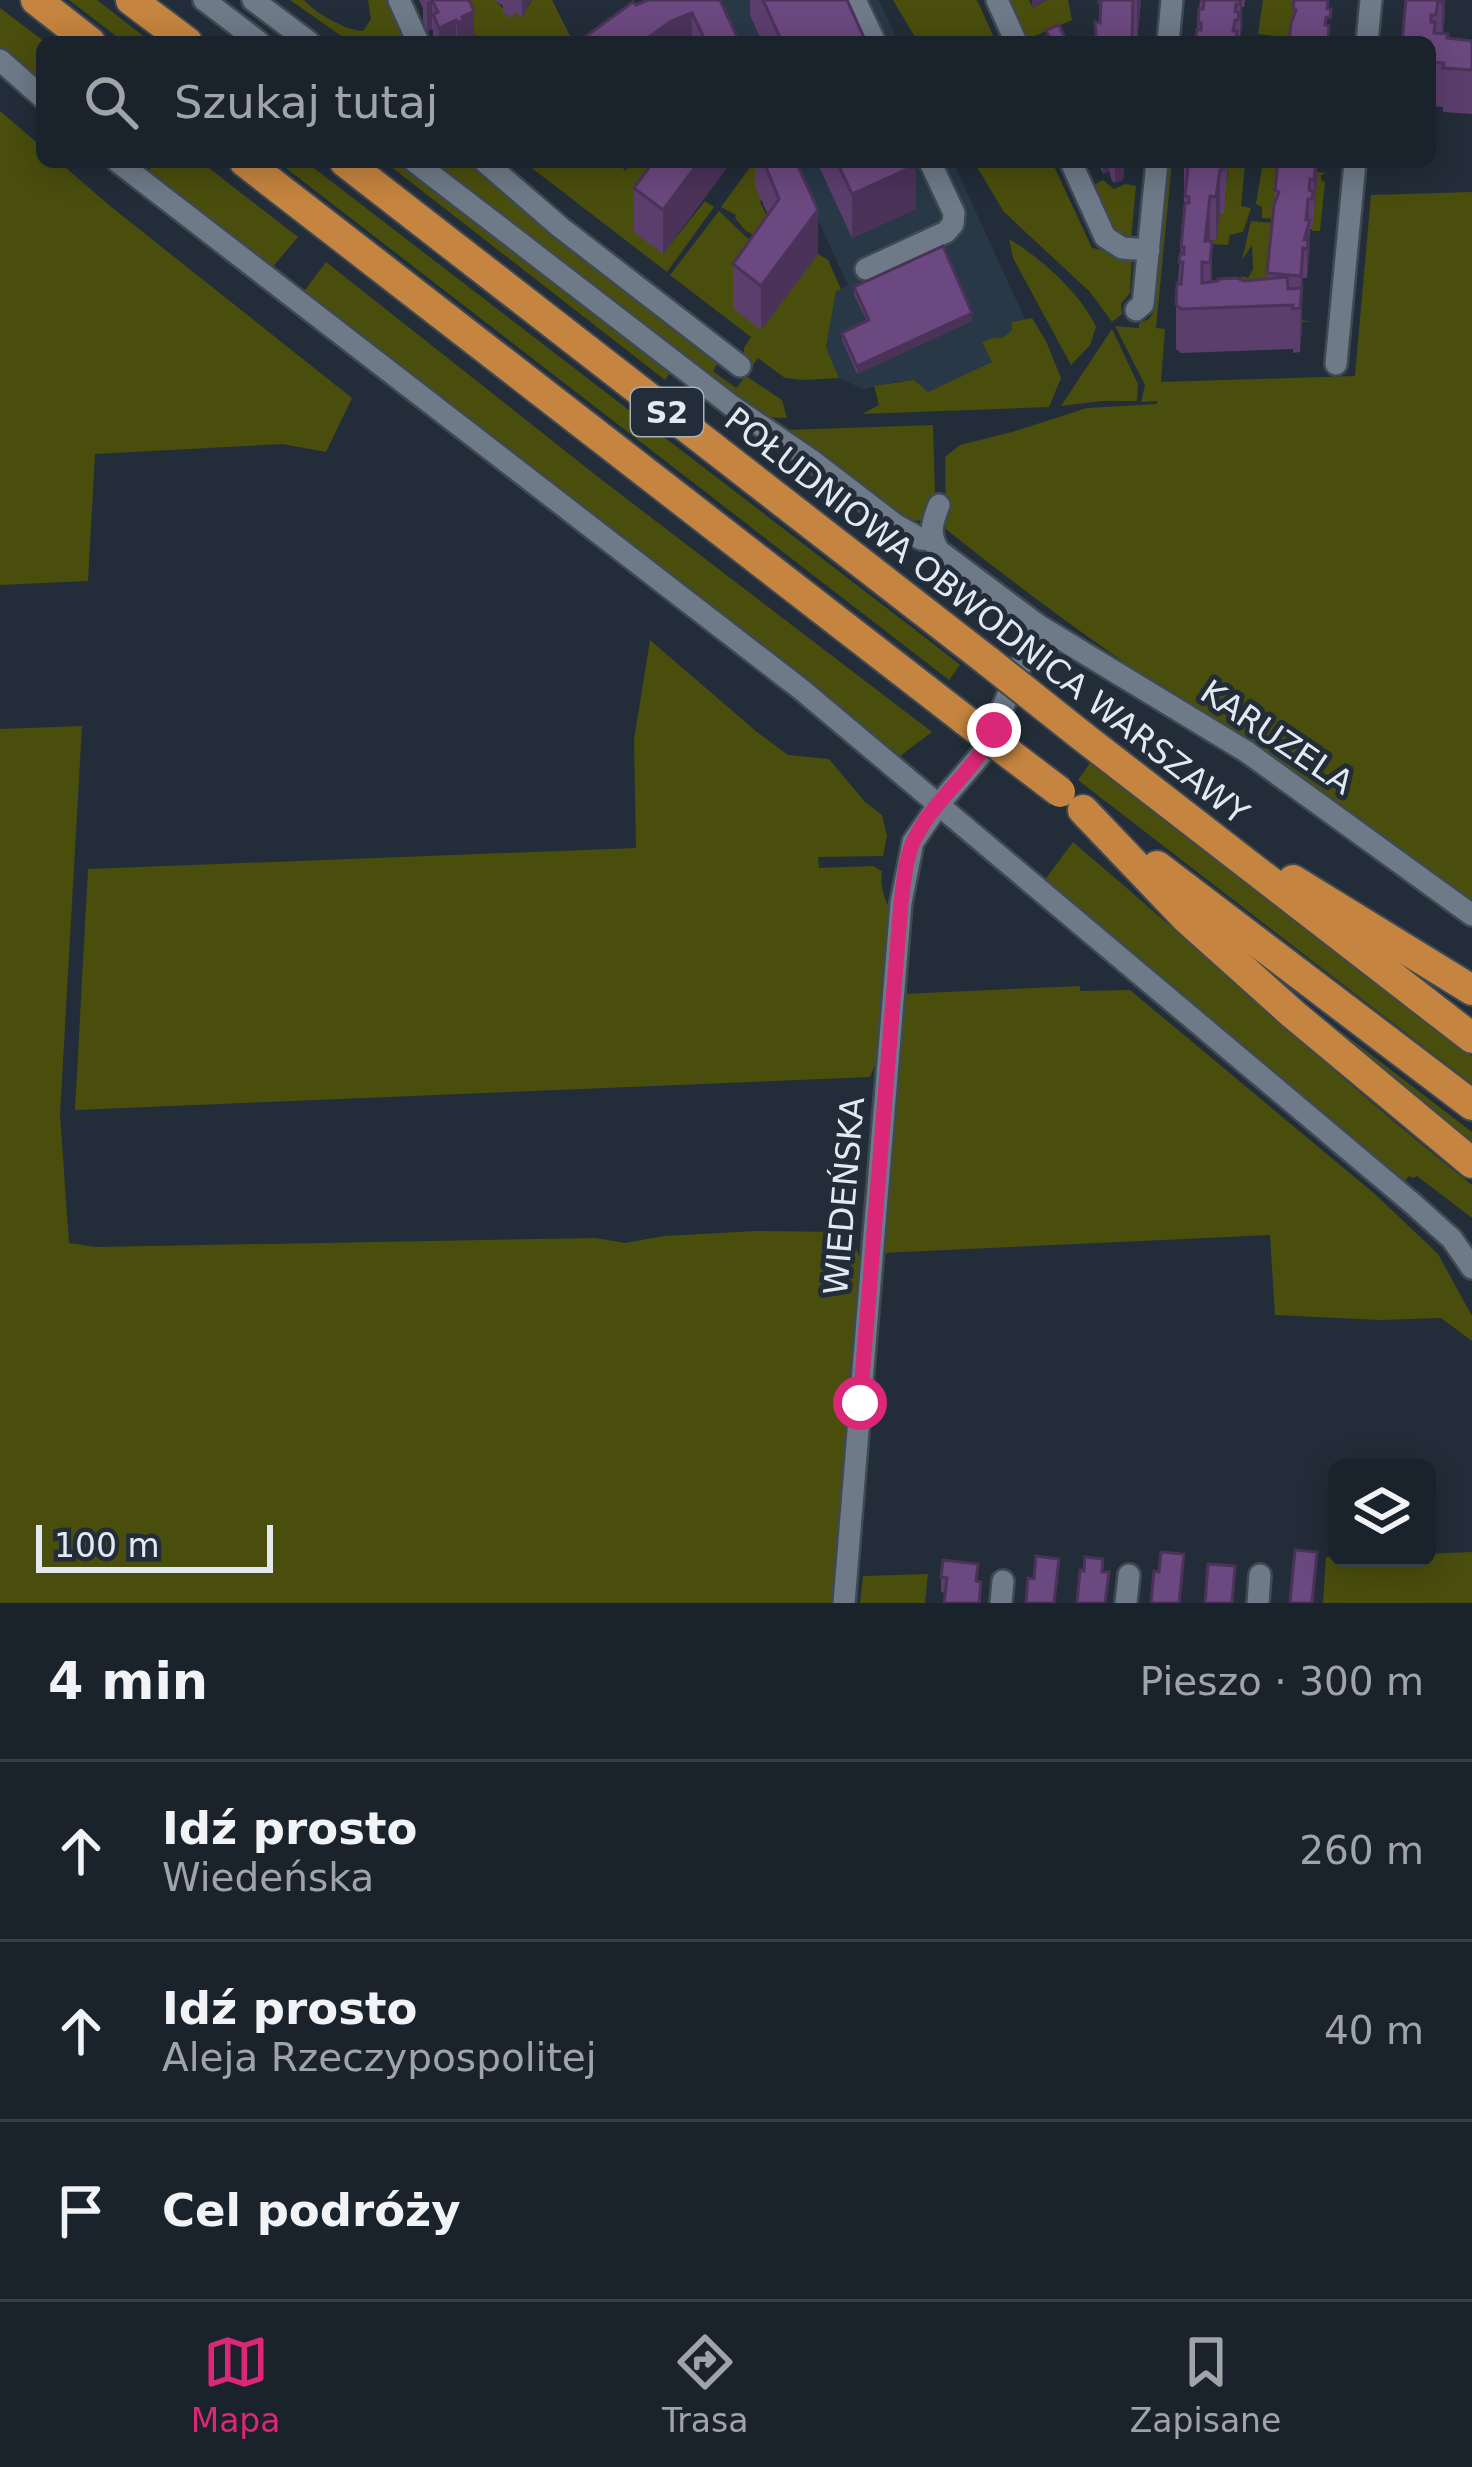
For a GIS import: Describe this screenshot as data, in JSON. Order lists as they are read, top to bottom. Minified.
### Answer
{"streets":{"highway":["S2","POŁUDNIOWA OBWODNICA WARSZAWY"],"street":["KARUZELA","WIEDEŃSKA"]},"crossings":[["KARUZELA","WIEDEŃSKA"]],"scale_bar":"100 m","page":{"search":"Szukaj tutaj","scale":"100 m","heading":["4 min","Pieszo · 300 m"],"list":[["Idź prosto","Wiedeńska","260 m"],["Idź prosto","Aleja Rzeczypospolitej","40 m"],"Cel podróży"],"nav":["Mapa","Trasa","Zapisane"]}}
